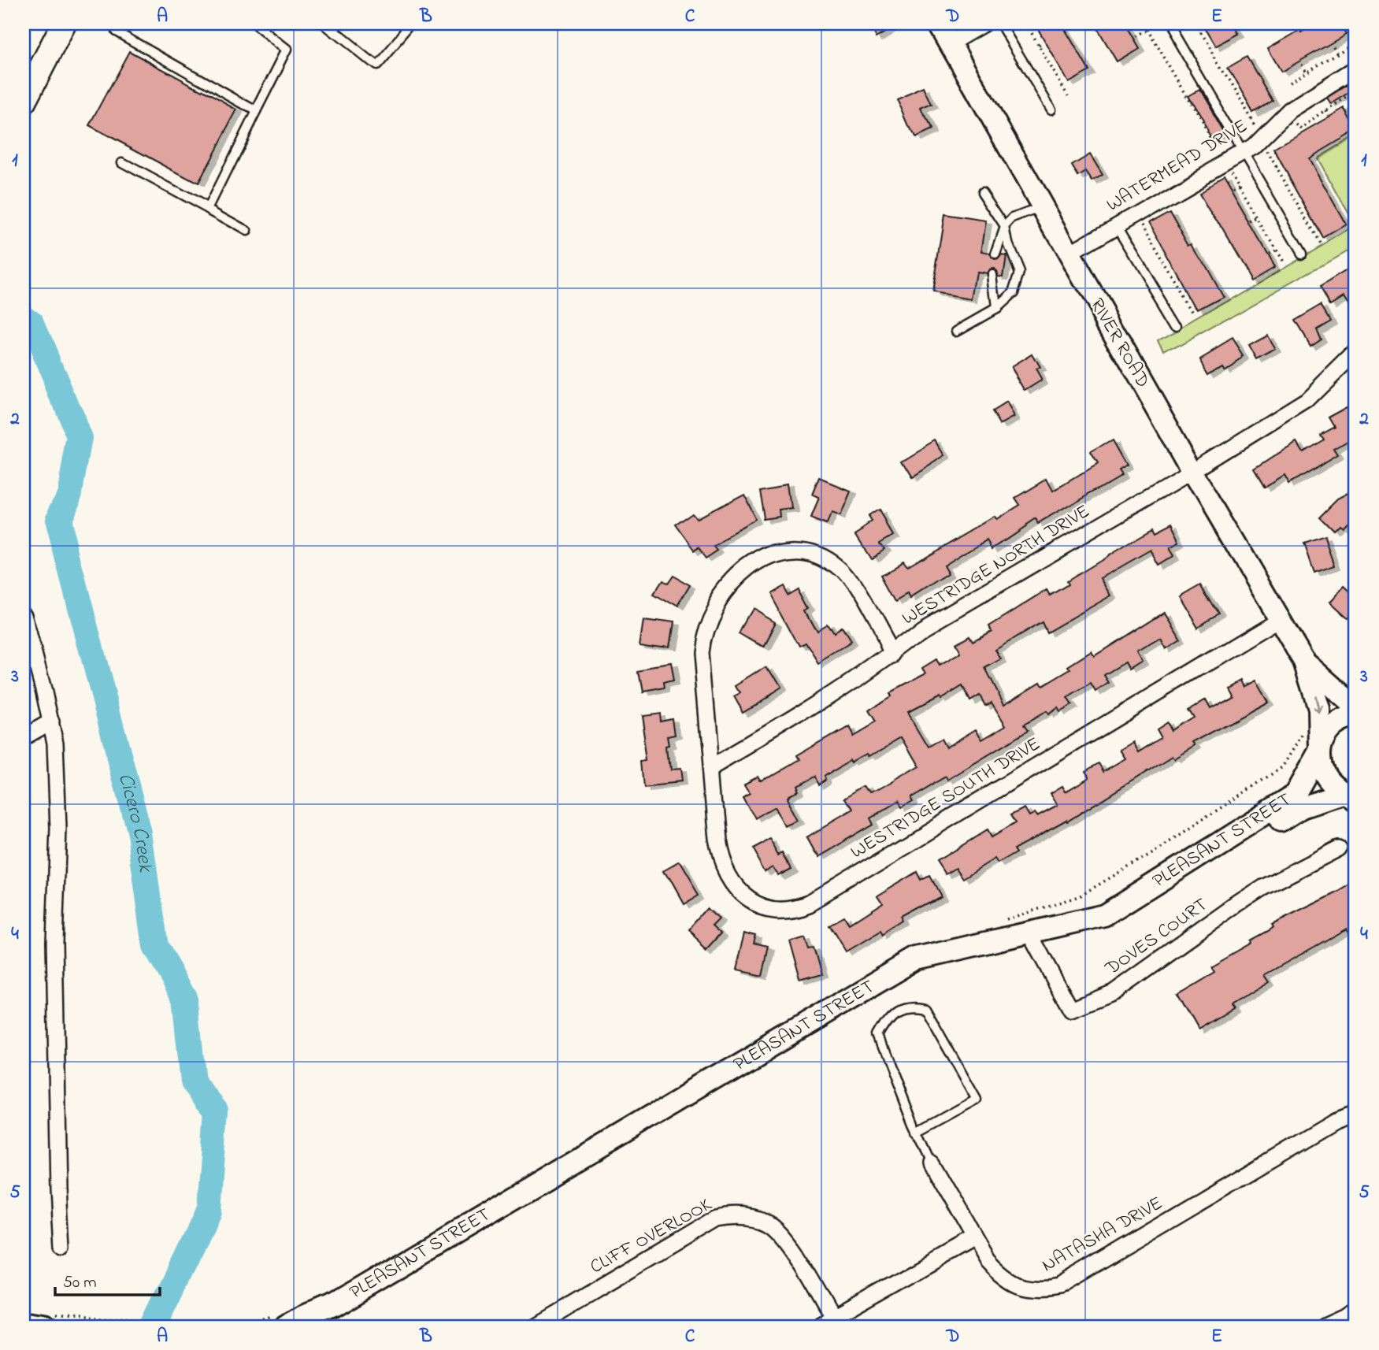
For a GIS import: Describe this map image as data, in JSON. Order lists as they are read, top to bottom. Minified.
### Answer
{"streets":{"main road":["RIVER ROAD","PLEASANT STREET"],"street":["WATERMEAD DRIVE","WESTRIDGE NORTH DRIVE","WESTRIDGE SOUTH DRIVE","DOVES COURT","NATASHA DRIVE","CLIFF OVERLOOK"]},"crossings":[["WATERMEAD DRIVE","RIVER ROAD"],["RIVER ROAD","WESTRIDGE NORTH DRIVE"],["RIVER ROAD","WESTRIDGE SOUTH DRIVE"],["RIVER ROAD","PLEASANT STREET"],["WESTRIDGE NORTH DRIVE","WESTRIDGE SOUTH DRIVE"],["PLEASANT STREET","DOVES COURT"]],"water":["Cicero Creek"],"scale_bar":"50 m","grid":{"columns":["A","B","C","D","E"],"rows":["1","2","3","4","5"]}}
